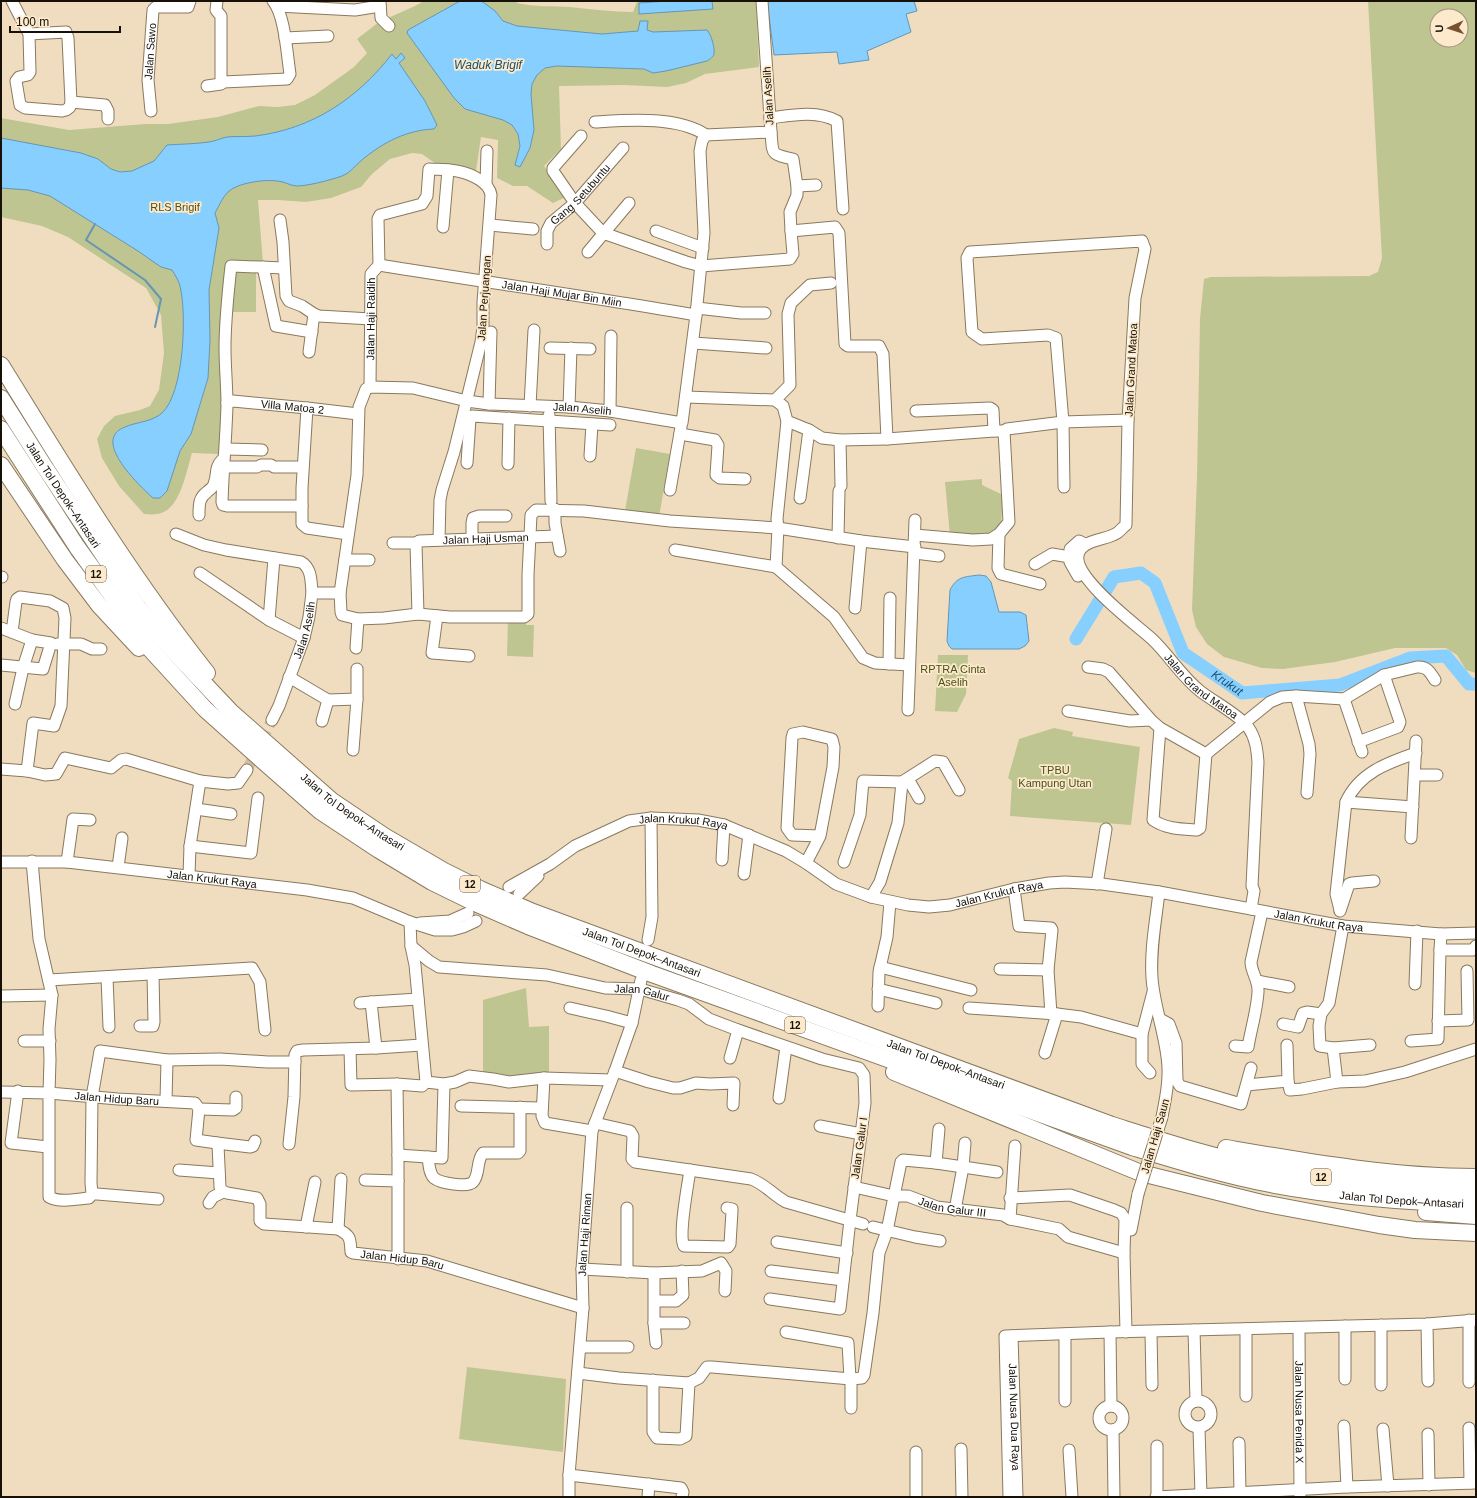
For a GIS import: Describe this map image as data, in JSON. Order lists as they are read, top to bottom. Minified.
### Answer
{"streets":{"highway":["Jalan Tol Depok–Antasari","12"],"street":["Jalan Sawo","Jalan Aselih","Gang Setubuntu","Jalan Haji Mujar Bin Miin","Jalan Perjuangan","Jalan Haji Raidih","Jalan Grand Matoa","Villa Matoa 2","Jalan Haji Usman","Jalan Krukut Raya","Jalan Galur","Jalan Hidup Baru","Jalan Haji Saun","Jalan Galur I","Jalan Galur III","Jalan Haji Riman","Jalan Nusa Penida X","Jalan Nusa Dua Raya"]},"crossings":[["Jalan Aselih","Jalan Perjuangan"],["Jalan Aselih","Jalan Haji Raidih"],["Jalan Haji Mujar Bin Miin","Jalan Perjuangan"],["Jalan Haji Mujar Bin Miin","Jalan Haji Raidih"],["Jalan Perjuangan","Jalan Haji Usman"],["Jalan Grand Matoa","Jalan Krukut Raya"],["Jalan Krukut Raya","Jalan Haji Saun"],["Jalan Galur","Jalan Galur I"],["Jalan Galur","Jalan Haji Riman"],["Jalan Hidup Baru","Jalan Haji Riman"],["Jalan Galur I","Jalan Galur III"]],"water":["Waduk Brigif","Krukut"],"parks":["RLS Brigif","RPTRA Cinta Aselih","TPBU Kampung Utan"],"scale_bar":"100 m","north":"left"}
